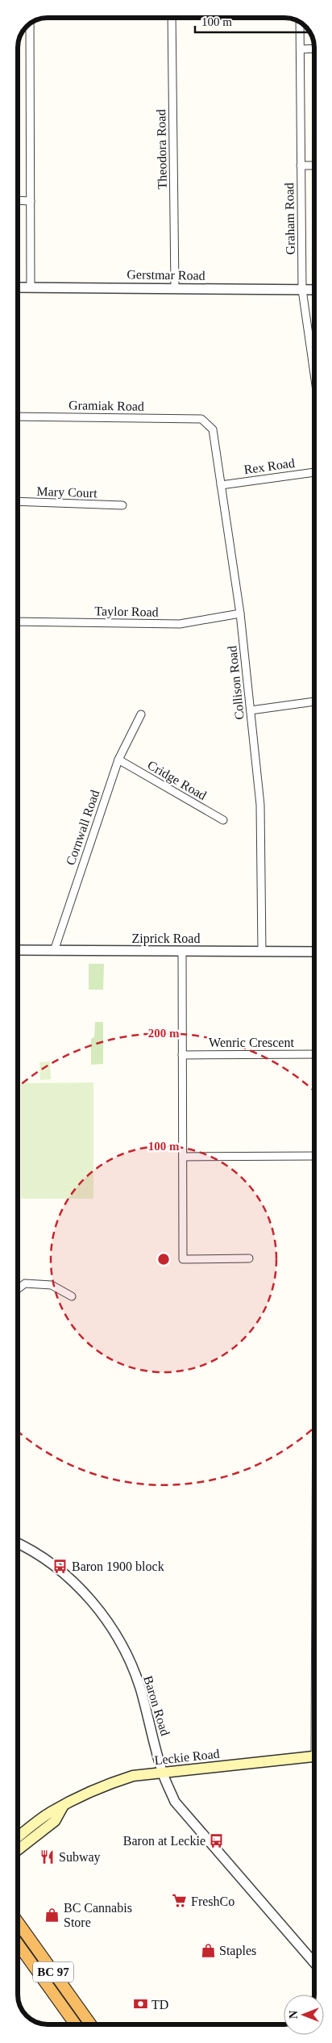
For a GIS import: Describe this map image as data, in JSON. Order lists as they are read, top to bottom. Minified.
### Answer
{"streets":{"highway":["BC 97"],"main road":["Leckie Road"],"street":["Theodora Road","Graham Road","Gerstmar Road","Gramiak Road","Rex Road","Mary Court","Taylor Road","Collison Road","Cridge Road","Cornwall Road","Ziprick Road","Wenric Crescent","Baron Road"]},"crossings":[["Theodora Road","Gerstmar Road"],["Graham Road","Gerstmar Road"],["Gramiak Road","Collison Road"],["Rex Road","Collison Road"],["Taylor Road","Collison Road"],["Collison Road","Ziprick Road"],["Cridge Road","Cornwall Road"],["Cornwall Road","Ziprick Road"],["Baron Road","Leckie Road"]],"places":{"bus stop":["Baron 1900 block","Baron at Leckie"],"restaurant":["Subway"],"supermarket":["FreshCo"],"shop":["BC Cannabis Store","Staples"],"bank":["TD"]},"scale_bar":"100 m","north":"left","rings":["200 m","100 m"]}
